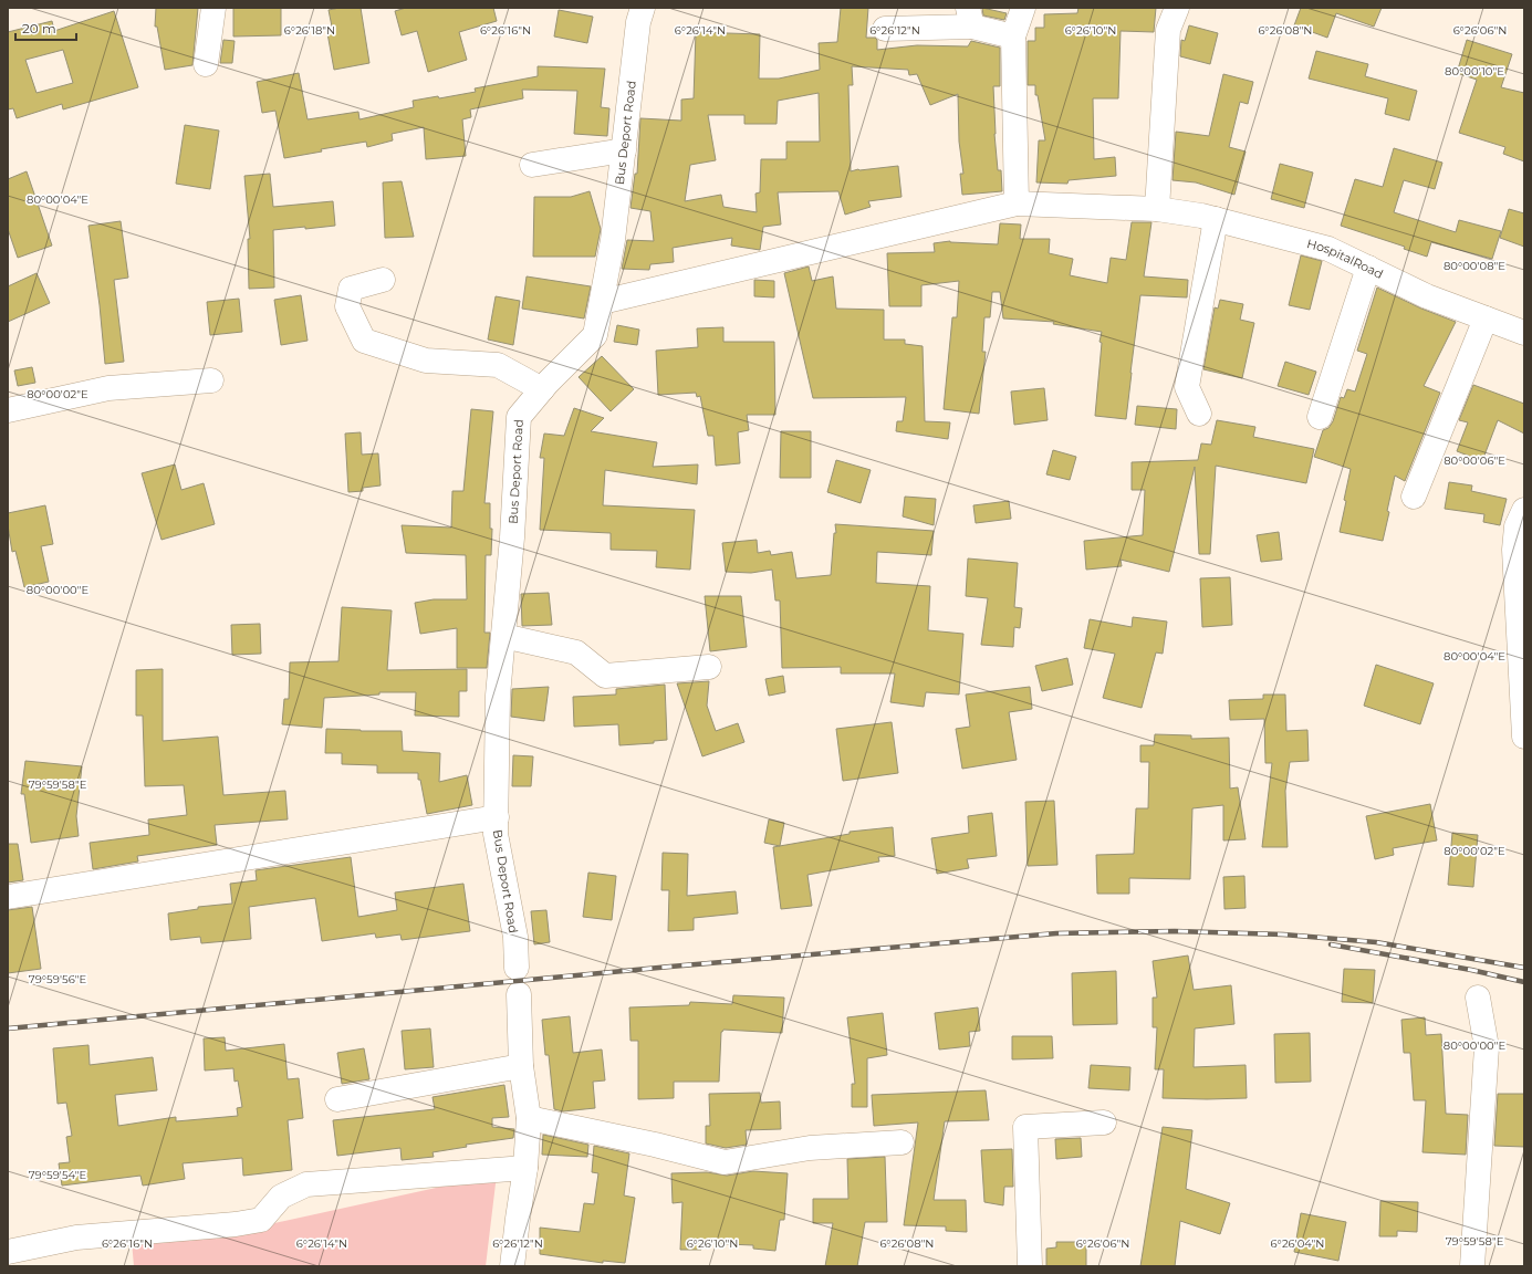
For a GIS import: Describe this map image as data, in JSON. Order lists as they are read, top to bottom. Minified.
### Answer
{"streets":{"street":["Bus Deport Road","HospitalRoad"]},"crossings":[["Bus Deport Road","HospitalRoad"]],"scale_bar":"20 m","coordinates":["6°26'18\"N","6°26'16\"N","6°26'14\"N","6°26'12\"N","6°26'10\"N","6°26'08\"N","6°26'06\"N","80°00'10\"E","80°00'04\"E","80°00'08\"E","80°00'02\"E","80°00'06\"E","80°00'00\"E","79°59'58\"E","79°59'56\"E","79°59'54\"E","6°26'04\"N"]}
